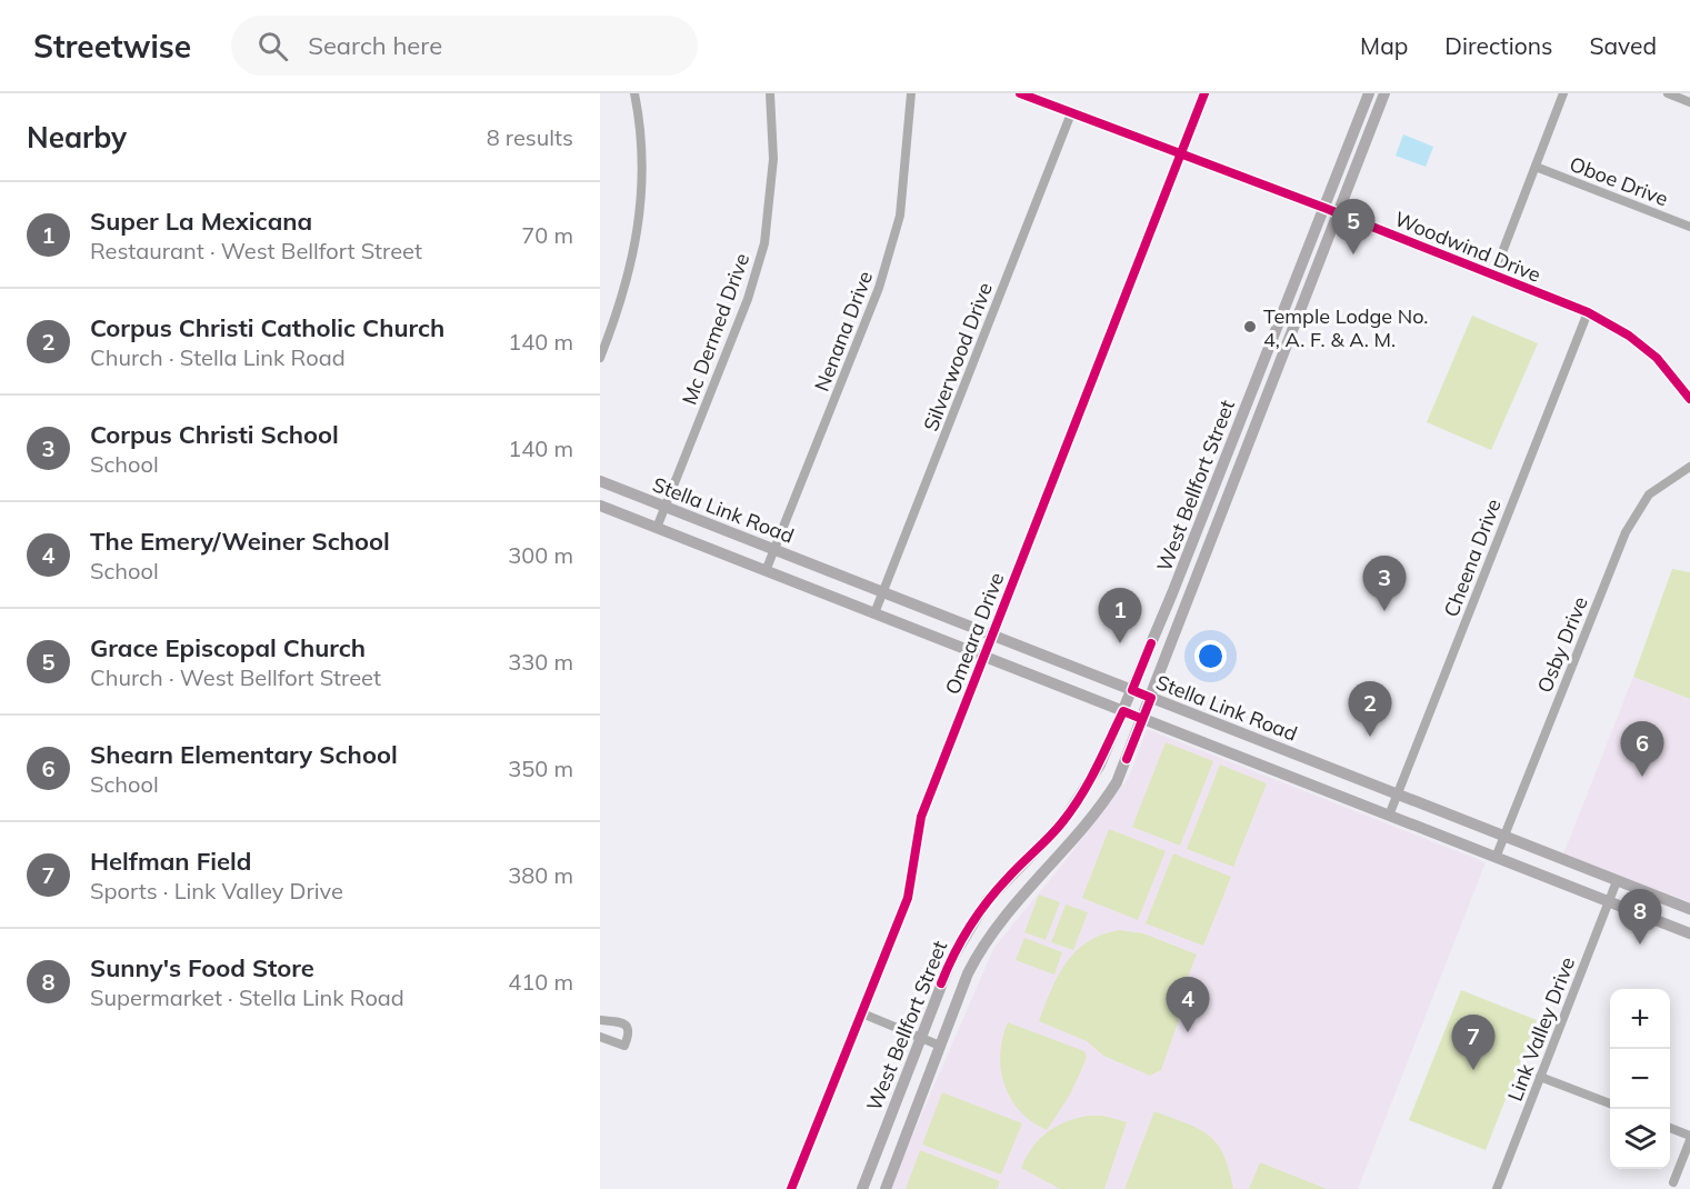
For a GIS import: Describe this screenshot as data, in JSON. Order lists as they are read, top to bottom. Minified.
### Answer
{"streets":{"main road":["West Bellfort Street","Stella Link Road"],"street":["Oboe Drive","Woodwind Drive","Mc Dermed Drive","Nenana Drive","Silverwood Drive","Cheena Drive","Omeara Drive","Osby Drive","Link Valley Drive"]},"crossings":[["Woodwind Drive","Silverwood Drive"],["Woodwind Drive","West Bellfort Street"],["Woodwind Drive","Cheena Drive"],["Woodwind Drive","Omeara Drive"],["Mc Dermed Drive","Stella Link Road"],["Nenana Drive","Stella Link Road"],["Silverwood Drive","Stella Link Road"],["West Bellfort Street","Stella Link Road"],["Stella Link Road","Cheena Drive"],["Stella Link Road","Omeara Drive"],["Stella Link Road","Osby Drive"],["Stella Link Road","Link Valley Drive"]],"places":["Temple Lodge No. 4, A. F. & A. M."],"page":{"header":"Streetwise","search":"Search here","nav":["Map","Directions","Saved"],"heading":["Nearby","8 results"],"list":[{"mark":"1","name":"Super La Mexicana","note":"Restaurant · West Bellfort Street","value":"70 m"},{"mark":"2","name":"Corpus Christi Catholic Church","note":"Church · Stella Link Road","value":"140 m"},{"mark":"3","name":"Corpus Christi School","note":"School","value":"140 m"},{"mark":"4","name":"The Emery/Weiner School","note":"School","value":"300 m"},{"mark":"5","name":"Grace Episcopal Church","note":"Church · West Bellfort Street","value":"330 m"},{"mark":"6","name":"Shearn Elementary School","note":"School","value":"350 m"},{"mark":"7","name":"Helfman Field","note":"Sports · Link Valley Drive","value":"380 m"},{"mark":"8","name":"Sunny's Food Store","note":"Supermarket · Stella Link Road","value":"410 m"}],"pins":["5","3","1","2","6","8","4","7"],"map_buttons":["+","−"]}}
